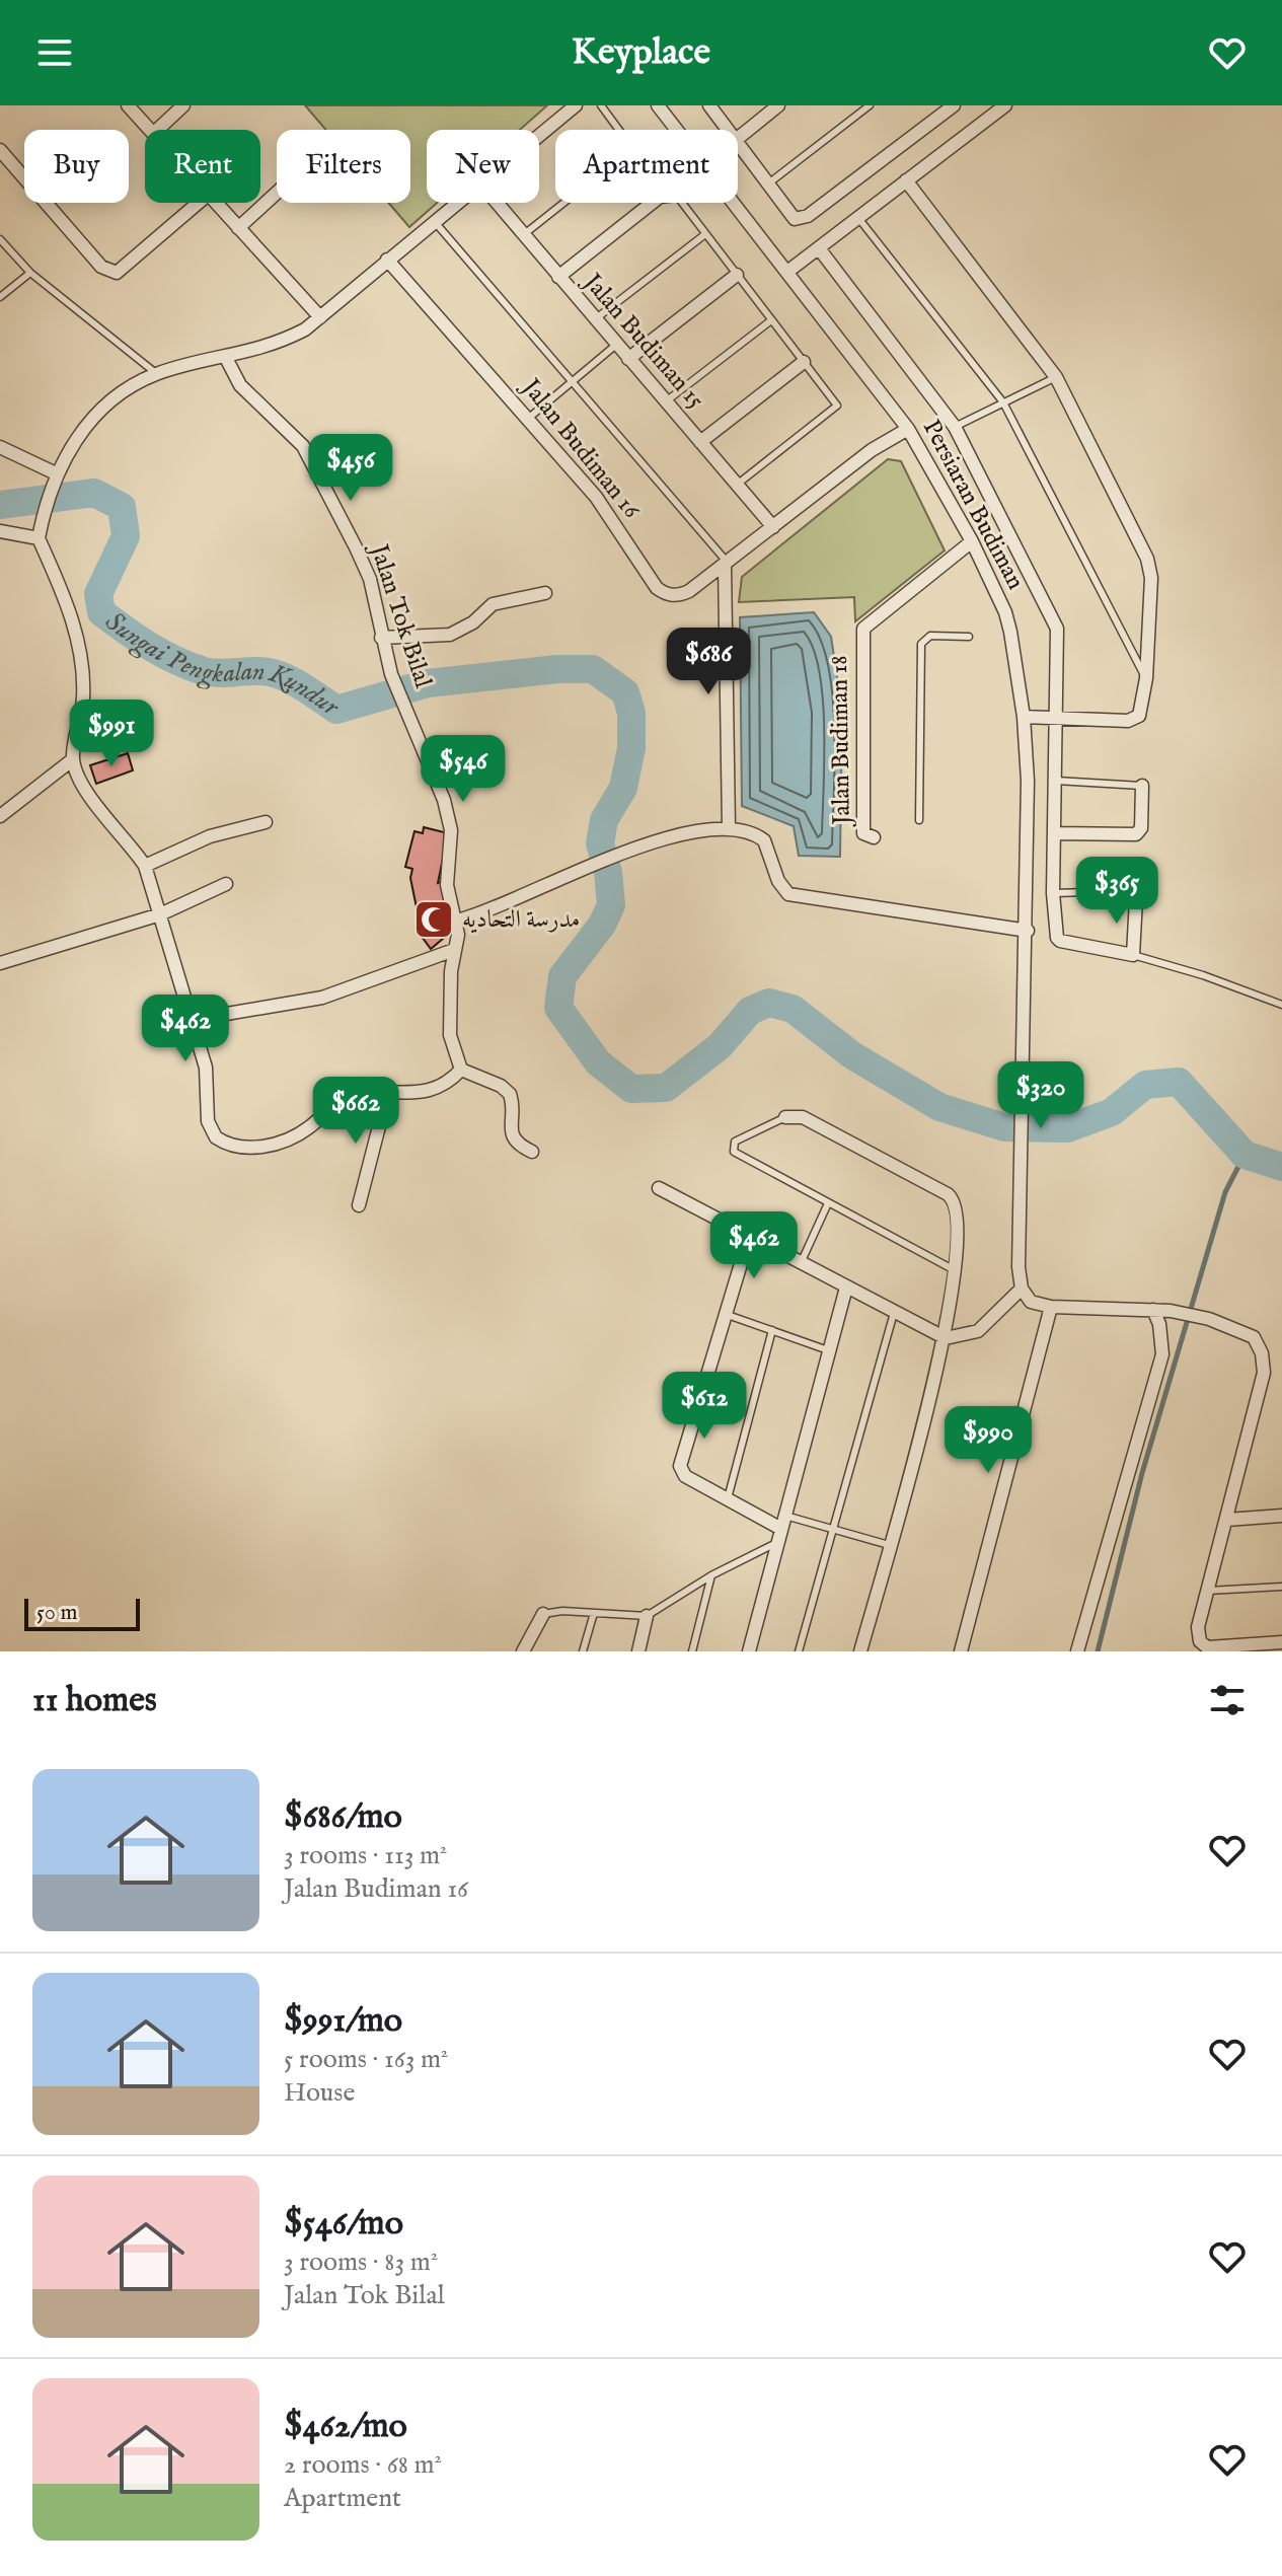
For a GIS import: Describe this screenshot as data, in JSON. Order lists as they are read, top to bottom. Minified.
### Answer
{"streets":{"street":["Jalan Budiman 15","Jalan Budiman 16","Persiaran Budiman","Jalan Tok Bilal","Jalan Budiman 18"]},"crossings":[["Jalan Budiman 15","Jalan Budiman 16"],["Jalan Budiman 16","Persiaran Budiman"],["Persiaran Budiman","Jalan Budiman 18"]],"water":["Sungai Pengkalan Kundur"],"places":{"mosque":["مدرسة التحاديه"]},"scale_bar":"50 m","page":{"header":"Keyplace","chip":["Buy","Rent","Filters","New","Apartment"],"price":["$456","$686","$991","$546","$365","$462","$320","$662","$462","$612","$990"],"scale":"50 m","heading":"11 homes","list":[{"name":"$686/mo","note":"3 rooms · 113 m² · Jalan Budiman 16"},{"name":"$991/mo","note":"5 rooms · 163 m² · House"},{"name":"$546/mo","note":"3 rooms · 83 m² · Jalan Tok Bilal"},{"name":"$462/mo","note":"2 rooms · 68 m² · Apartment"}]}}
